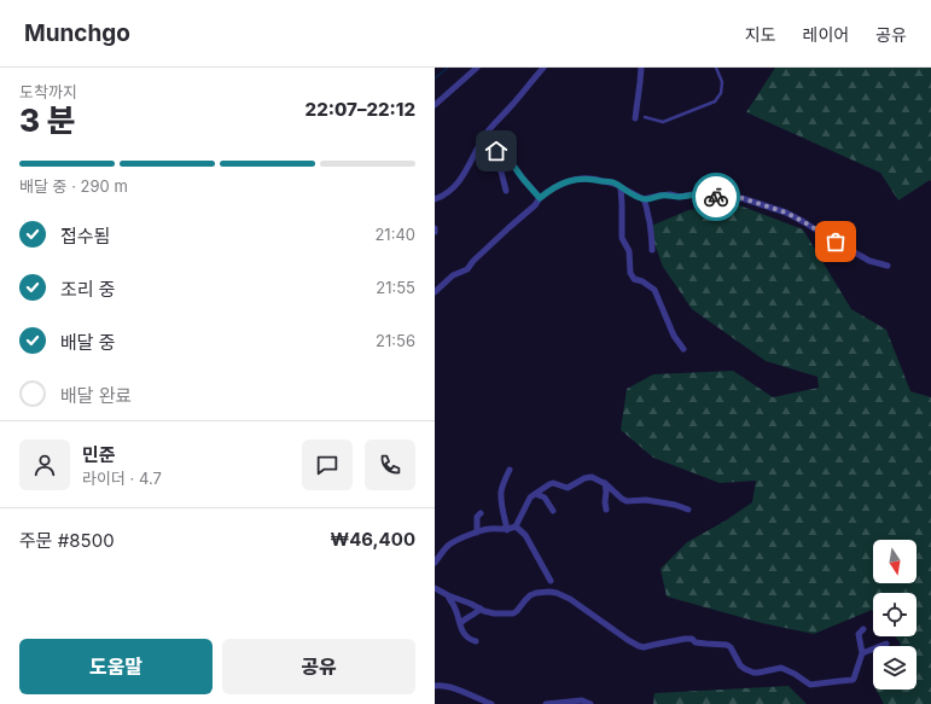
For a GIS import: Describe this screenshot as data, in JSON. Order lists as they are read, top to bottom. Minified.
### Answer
{"north":"bottom","page":{"header":"Munchgo","nav":["지도","레이어","공유"],"heading":["3 분","도착까지","22:07–22:12"],"panel":["민준","라이더 · 4.7","주문 #8500","₩46,400"],"bar":"배달 중 · 290 m","list":[["접수됨","21:40"],["조리 중","21:55"],["배달 중","21:56"],"배달 완료"],"buttons":["도움말","공유"]}}
